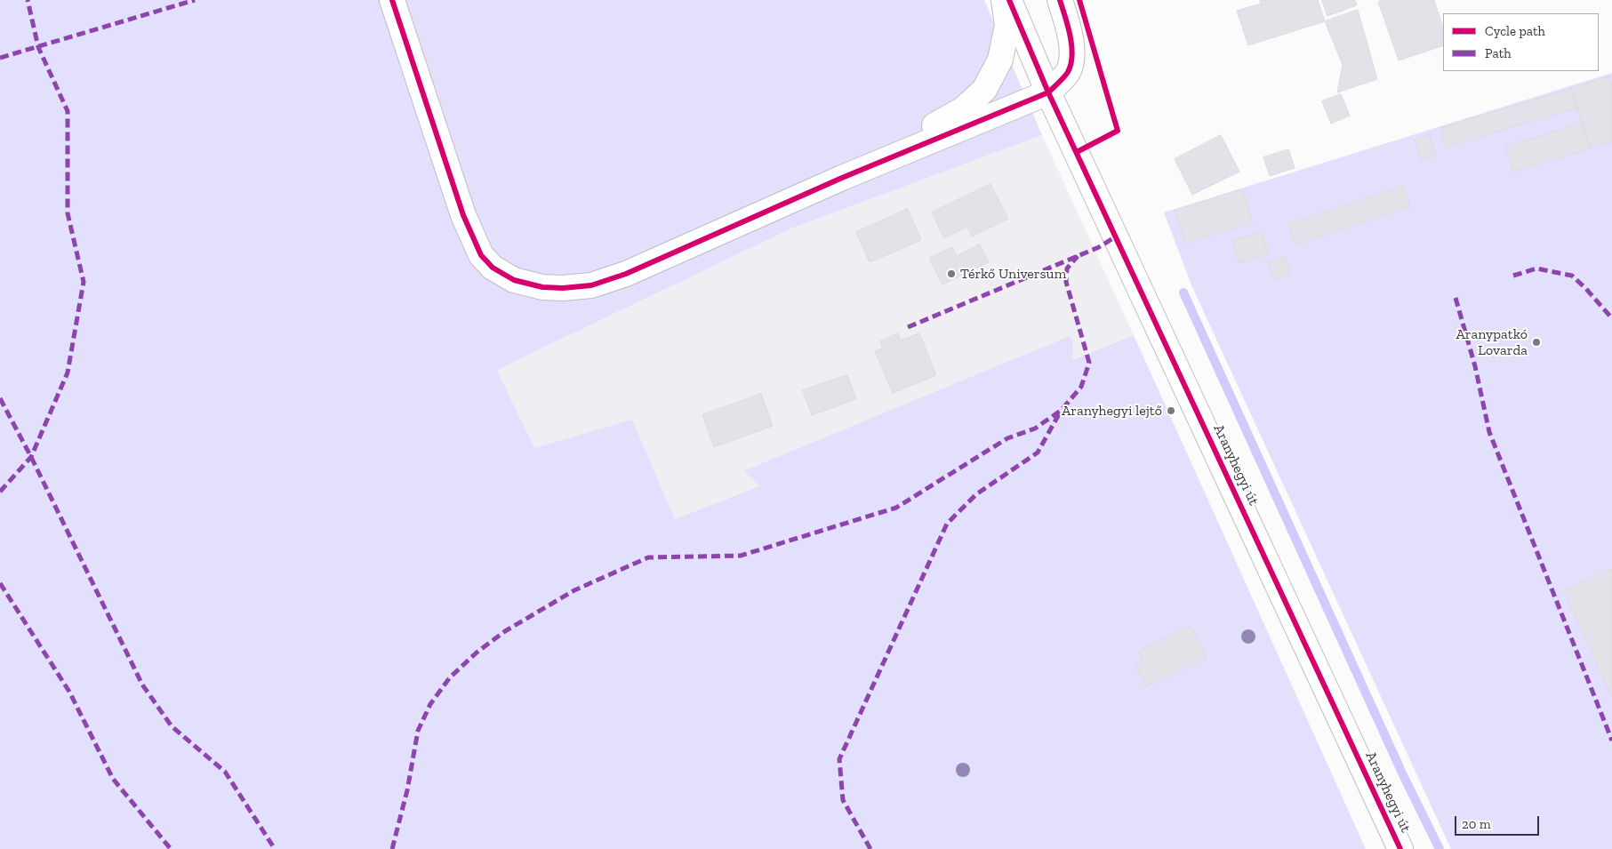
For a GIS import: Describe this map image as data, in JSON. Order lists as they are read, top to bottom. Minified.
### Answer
{"streets":{"street":["Aranyhegyi út"]},"places":["Térkő Universum","Aranypatkó Lovarda","Aranyhegyi lejtő"],"legend":["Cycle path","Path"],"scale_bar":"20 m"}
